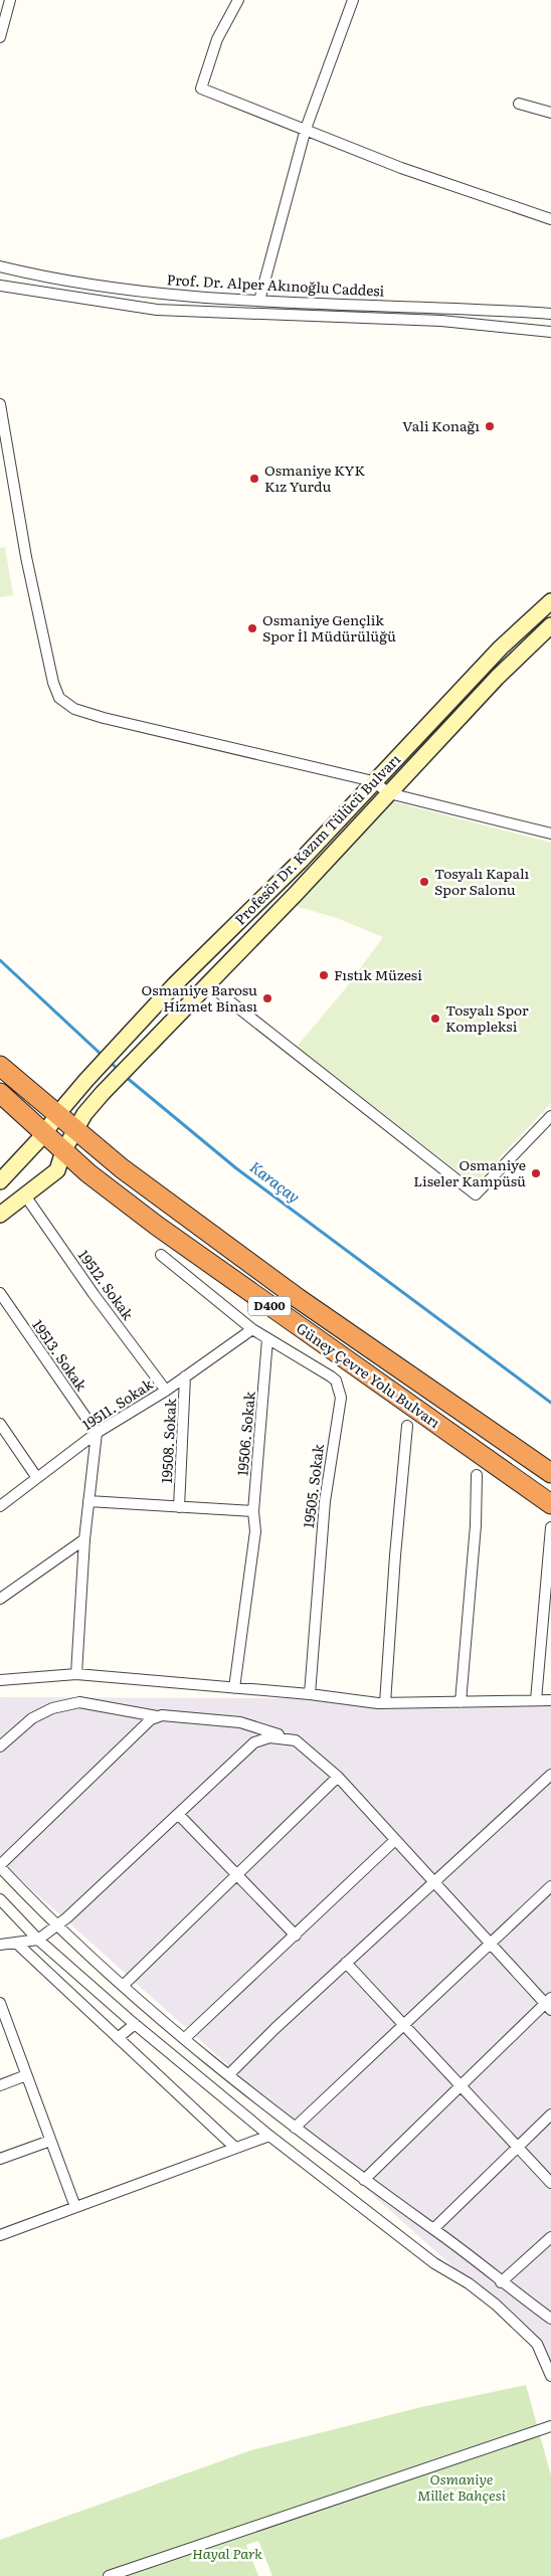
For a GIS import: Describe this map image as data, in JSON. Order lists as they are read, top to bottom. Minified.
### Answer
{"streets":{"highway":["D400","Güney Çevre Yolu Bulvarı"],"street":["Prof. Dr. Alper Akınoğlu Caddesi","Profesör Dr. Kazım Tülücü Bulvarı","19512. Sokak","19513. Sokak","19511. Sokak","19506. Sokak","19508. Sokak","19505. Sokak"]},"crossings":[["Profesör Dr. Kazım Tülücü Bulvarı","19512. Sokak"],["Profesör Dr. Kazım Tülücü Bulvarı","Güney Çevre Yolu Bulvarı"],["19512. Sokak","19511. Sokak"],["19513. Sokak","19511. Sokak"],["19511. Sokak","19508. Sokak"],["19511. Sokak","19505. Sokak"],["19506. Sokak","19505. Sokak"]],"water":["Karaçay"],"parks":["Osmaniye Millet Bahçesi","Hayal Park"],"places":["Vali Konağı","Osmaniye KYK Kız Yurdu","Osmaniye Gençlik Spor İl Müdürülüğü","Tosyalı Kapalı Spor Salonu","Fıstık Müzesi","Osmaniye Barosu Hizmet Binası","Tosyalı Spor Kompleksi","Osmaniye Liseler Kampüsü"]}
